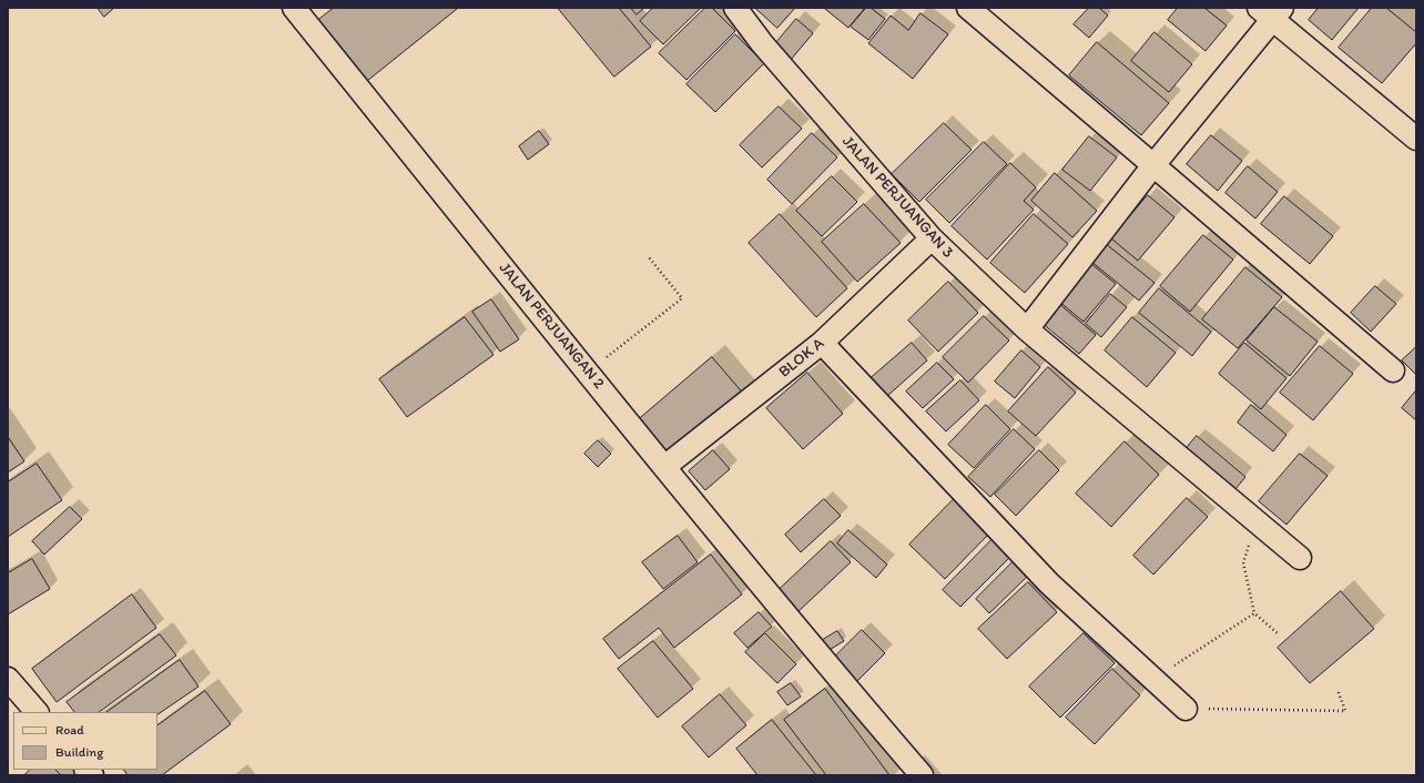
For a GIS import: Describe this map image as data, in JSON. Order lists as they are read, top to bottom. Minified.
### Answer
{"streets":{"street":["JALAN PERJUANGAN 3","JALAN PERJUANGAN 2","BLOK A"]},"crossings":[["JALAN PERJUANGAN 3","BLOK A"],["JALAN PERJUANGAN 2","BLOK A"]],"legend":["Road","Building"]}
